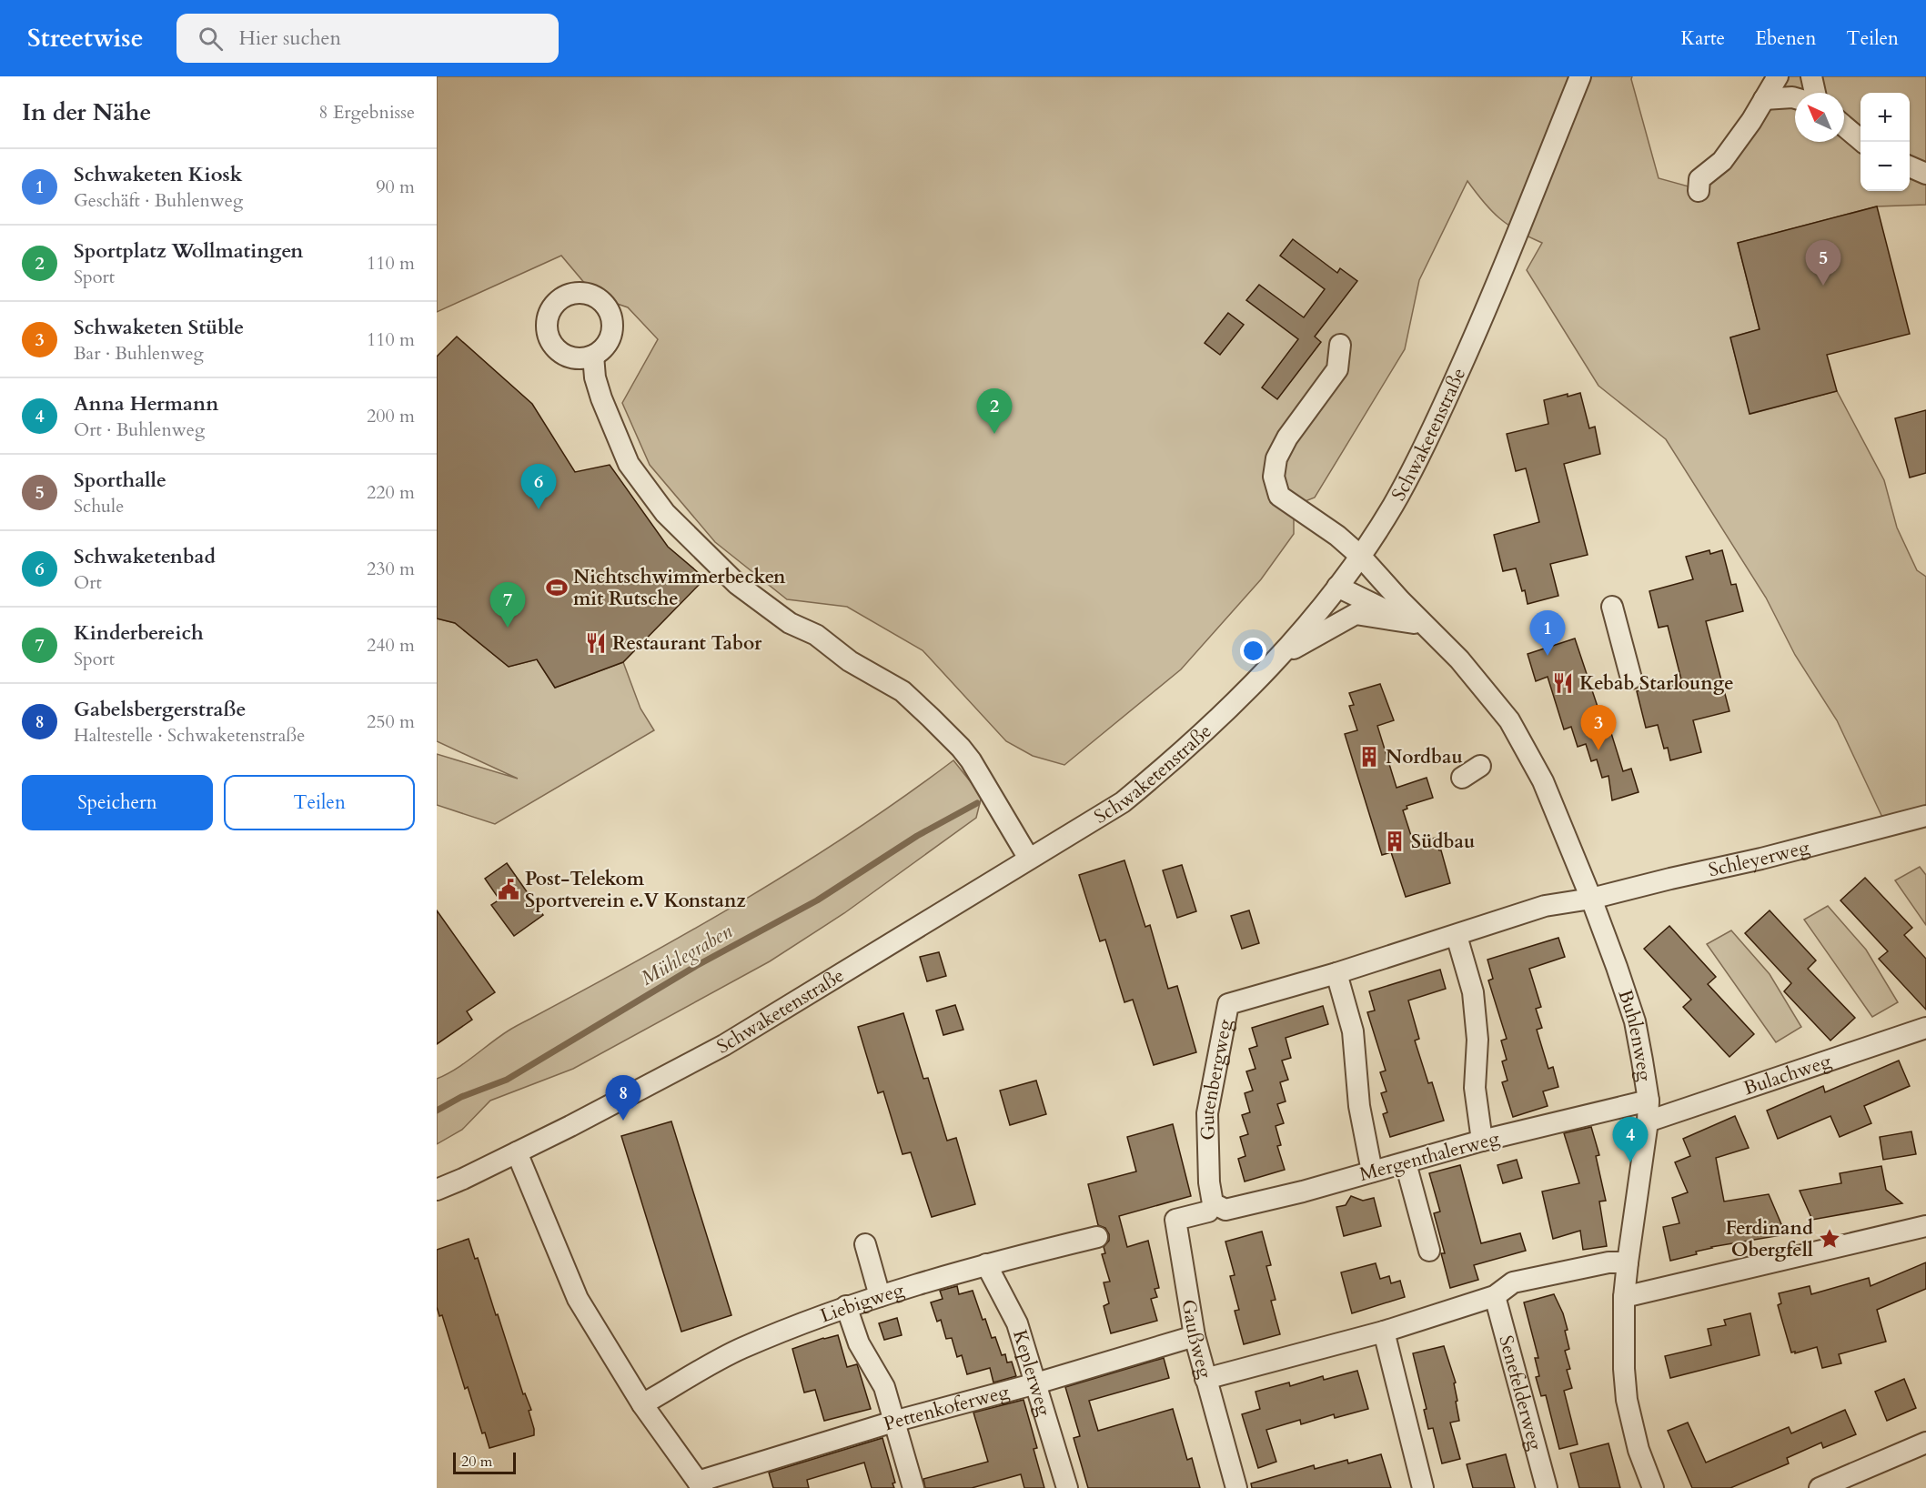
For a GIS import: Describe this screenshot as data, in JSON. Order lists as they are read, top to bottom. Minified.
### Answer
{"streets":{"street":["Schwaketenstraße","Schleyerweg","Buhlenweg","Bulachweg","Gutenbergweg","Mergenthalerweg","Liebigweg","Gaußweg","Keplerweg","Senefelderweg","Pettenkoferweg"]},"crossings":[["Schwaketenstraße","Buhlenweg"],["Schleyerweg","Buhlenweg"],["Schleyerweg","Gutenbergweg"],["Buhlenweg","Bulachweg"],["Buhlenweg","Gutenbergweg"],["Buhlenweg","Mergenthalerweg"],["Gutenbergweg","Mergenthalerweg"],["Gutenbergweg","Gaußweg"],["Mergenthalerweg","Gaußweg"],["Liebigweg","Keplerweg"],["Gaußweg","Pettenkoferweg"],["Keplerweg","Pettenkoferweg"]],"water":["Mühlegraben"],"places":{"sports":["Nichtschwimmerbecken mit Rutsche"],"restaurant":["Restaurant Tabor","Kebab Starlounge"],"building":["Nordbau","Südbau"],"public building":["Post-Telekom Sportverein e.V Konstanz"],"place":["Ferdinand Obergfell"]},"scale_bar":"20 m","north":"top left","page":{"header":"Streetwise","search":"Hier suchen","nav":["Karte","Ebenen","Teilen"],"heading":["In der Nähe","8 Ergebnisse"],"map_buttons":["+","−"],"list":[{"mark":"1","name":"Schwaketen Kiosk","note":"Geschäft · Buhlenweg","value":"90 m"},{"mark":"2","name":"Sportplatz Wollmatingen","note":"Sport","value":"110 m"},{"mark":"3","name":"Schwaketen Stüble","note":"Bar · Buhlenweg","value":"110 m"},{"mark":"4","name":"Anna Hermann","note":"Ort · Buhlenweg","value":"200 m"},{"mark":"5","name":"Sporthalle","note":"Schule","value":"220 m"},{"mark":"6","name":"Schwaketenbad","note":"Ort","value":"230 m"},{"mark":"7","name":"Kinderbereich","note":"Sport","value":"240 m"},{"mark":"8","name":"Gabelsbergerstraße","note":"Haltestelle · Schwaketenstraße","value":"250 m"}],"pins":["5","2","6","7","1","3","8","4"],"buttons":["Speichern","Teilen"],"scale":"20 m"}}
